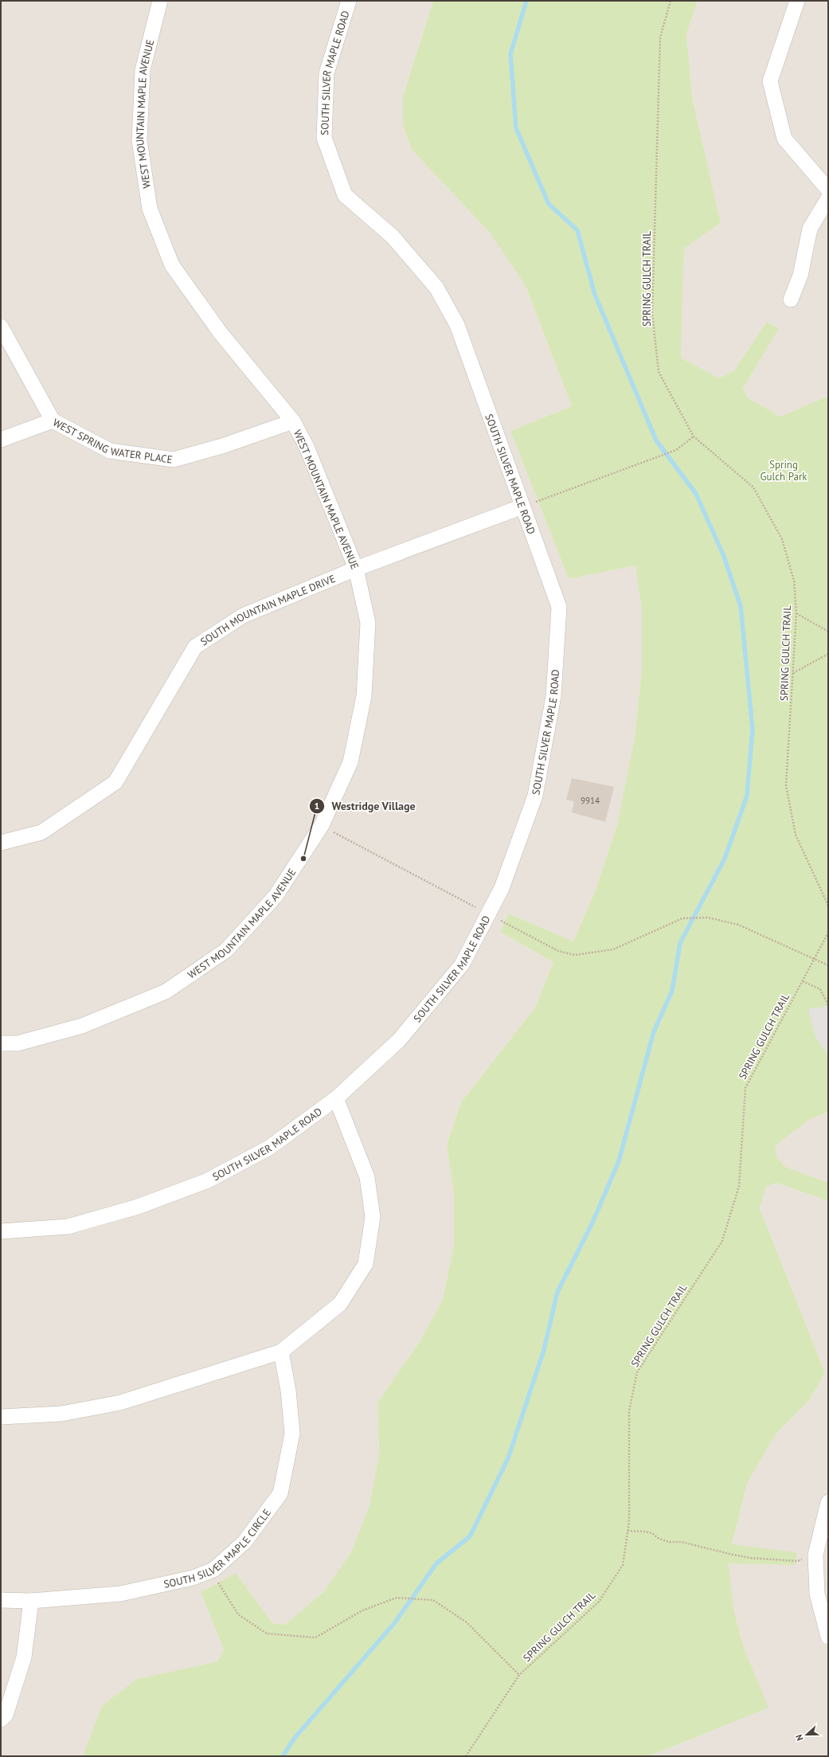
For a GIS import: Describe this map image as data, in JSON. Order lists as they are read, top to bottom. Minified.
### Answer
{"streets":{"street":["SOUTH SILVER MAPLE ROAD","WEST MOUNTAIN MAPLE AVENUE","WEST SPRING WATER PLACE","SOUTH MOUNTAIN MAPLE DRIVE","SOUTH SILVER MAPLE CIRCLE"],"path":["SPRING GULCH TRAIL"]},"crossings":[["SOUTH SILVER MAPLE ROAD","SOUTH MOUNTAIN MAPLE DRIVE"],["WEST MOUNTAIN MAPLE AVENUE","WEST SPRING WATER PLACE"],["WEST MOUNTAIN MAPLE AVENUE","SOUTH MOUNTAIN MAPLE DRIVE"]],"parks":["Spring Gulch Park"],"places":["Westridge Village"],"house_numbers":["9914"],"north":"left"}
